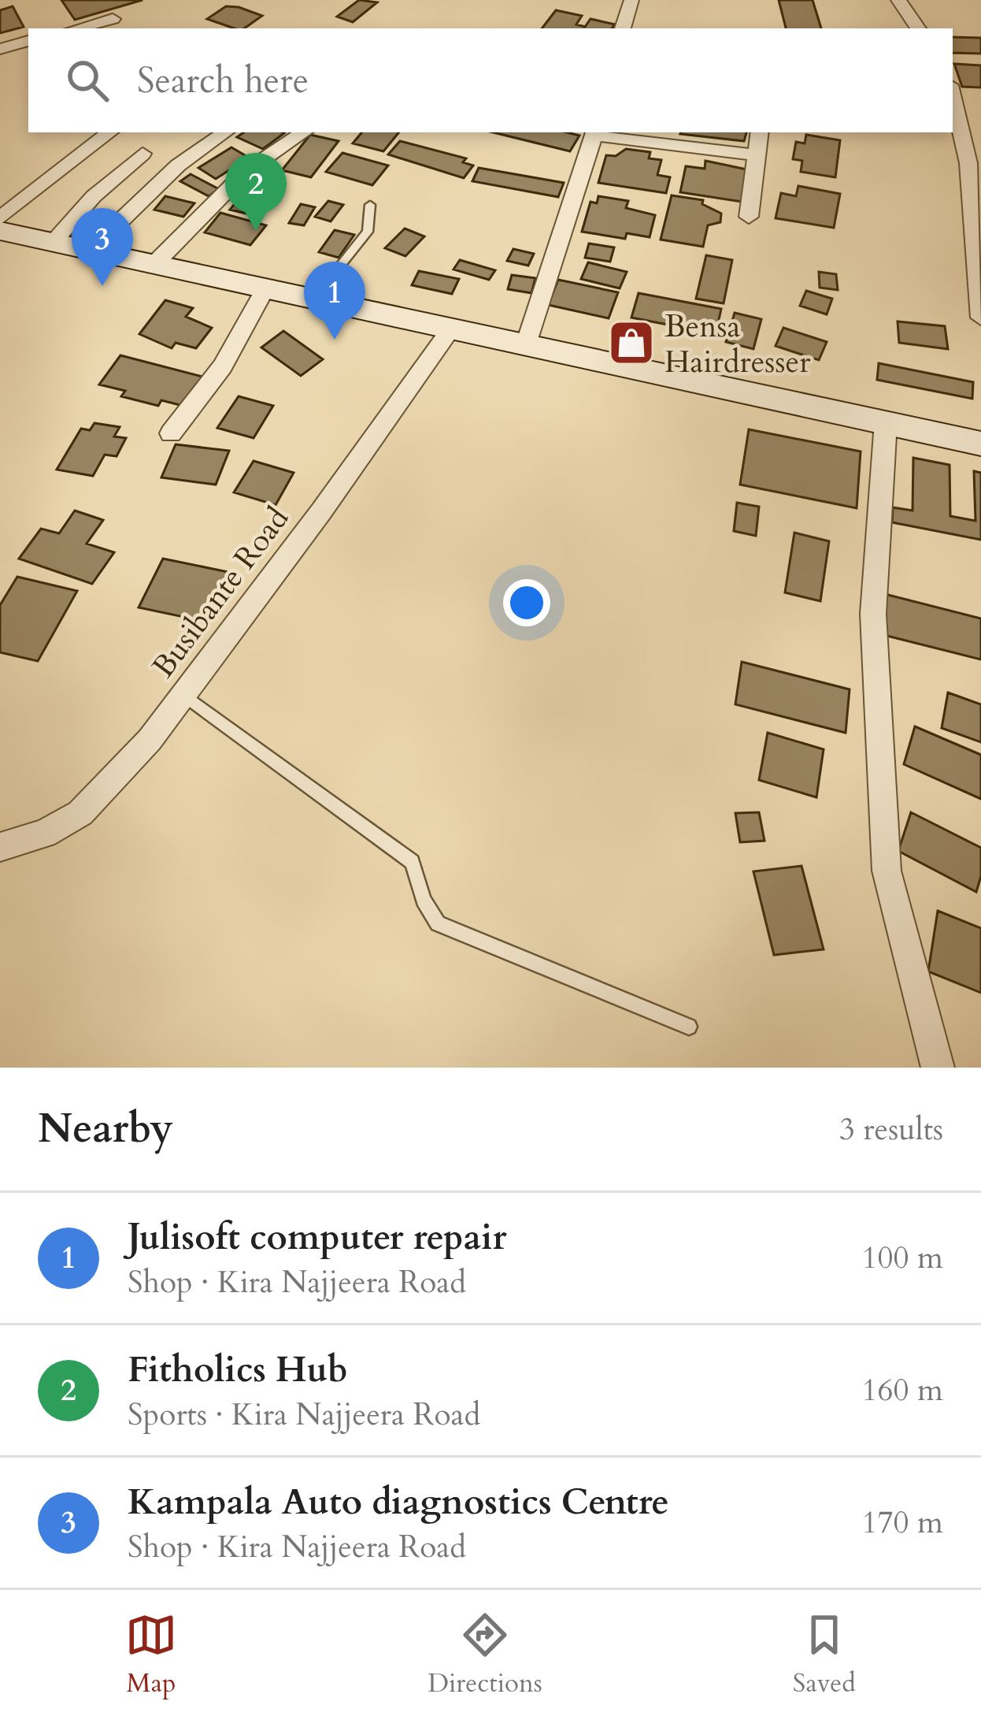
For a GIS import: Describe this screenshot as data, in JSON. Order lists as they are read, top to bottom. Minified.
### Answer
{"streets":{"street":["Busibante Road"]},"places":{"shop":["Bensa Hairdresser"]},"page":{"search":"Search here","pins":["2","3","1"],"heading":["Nearby","3 results"],"list":[{"mark":"1","name":"Julisoft computer repair","note":"Shop · Kira Najjeera Road","value":"100 m"},{"mark":"2","name":"Fitholics Hub","note":"Sports · Kira Najjeera Road","value":"160 m"},{"mark":"3","name":"Kampala Auto diagnostics Centre","note":"Shop · Kira Najjeera Road","value":"170 m"}],"nav":["Map","Directions","Saved"]}}
